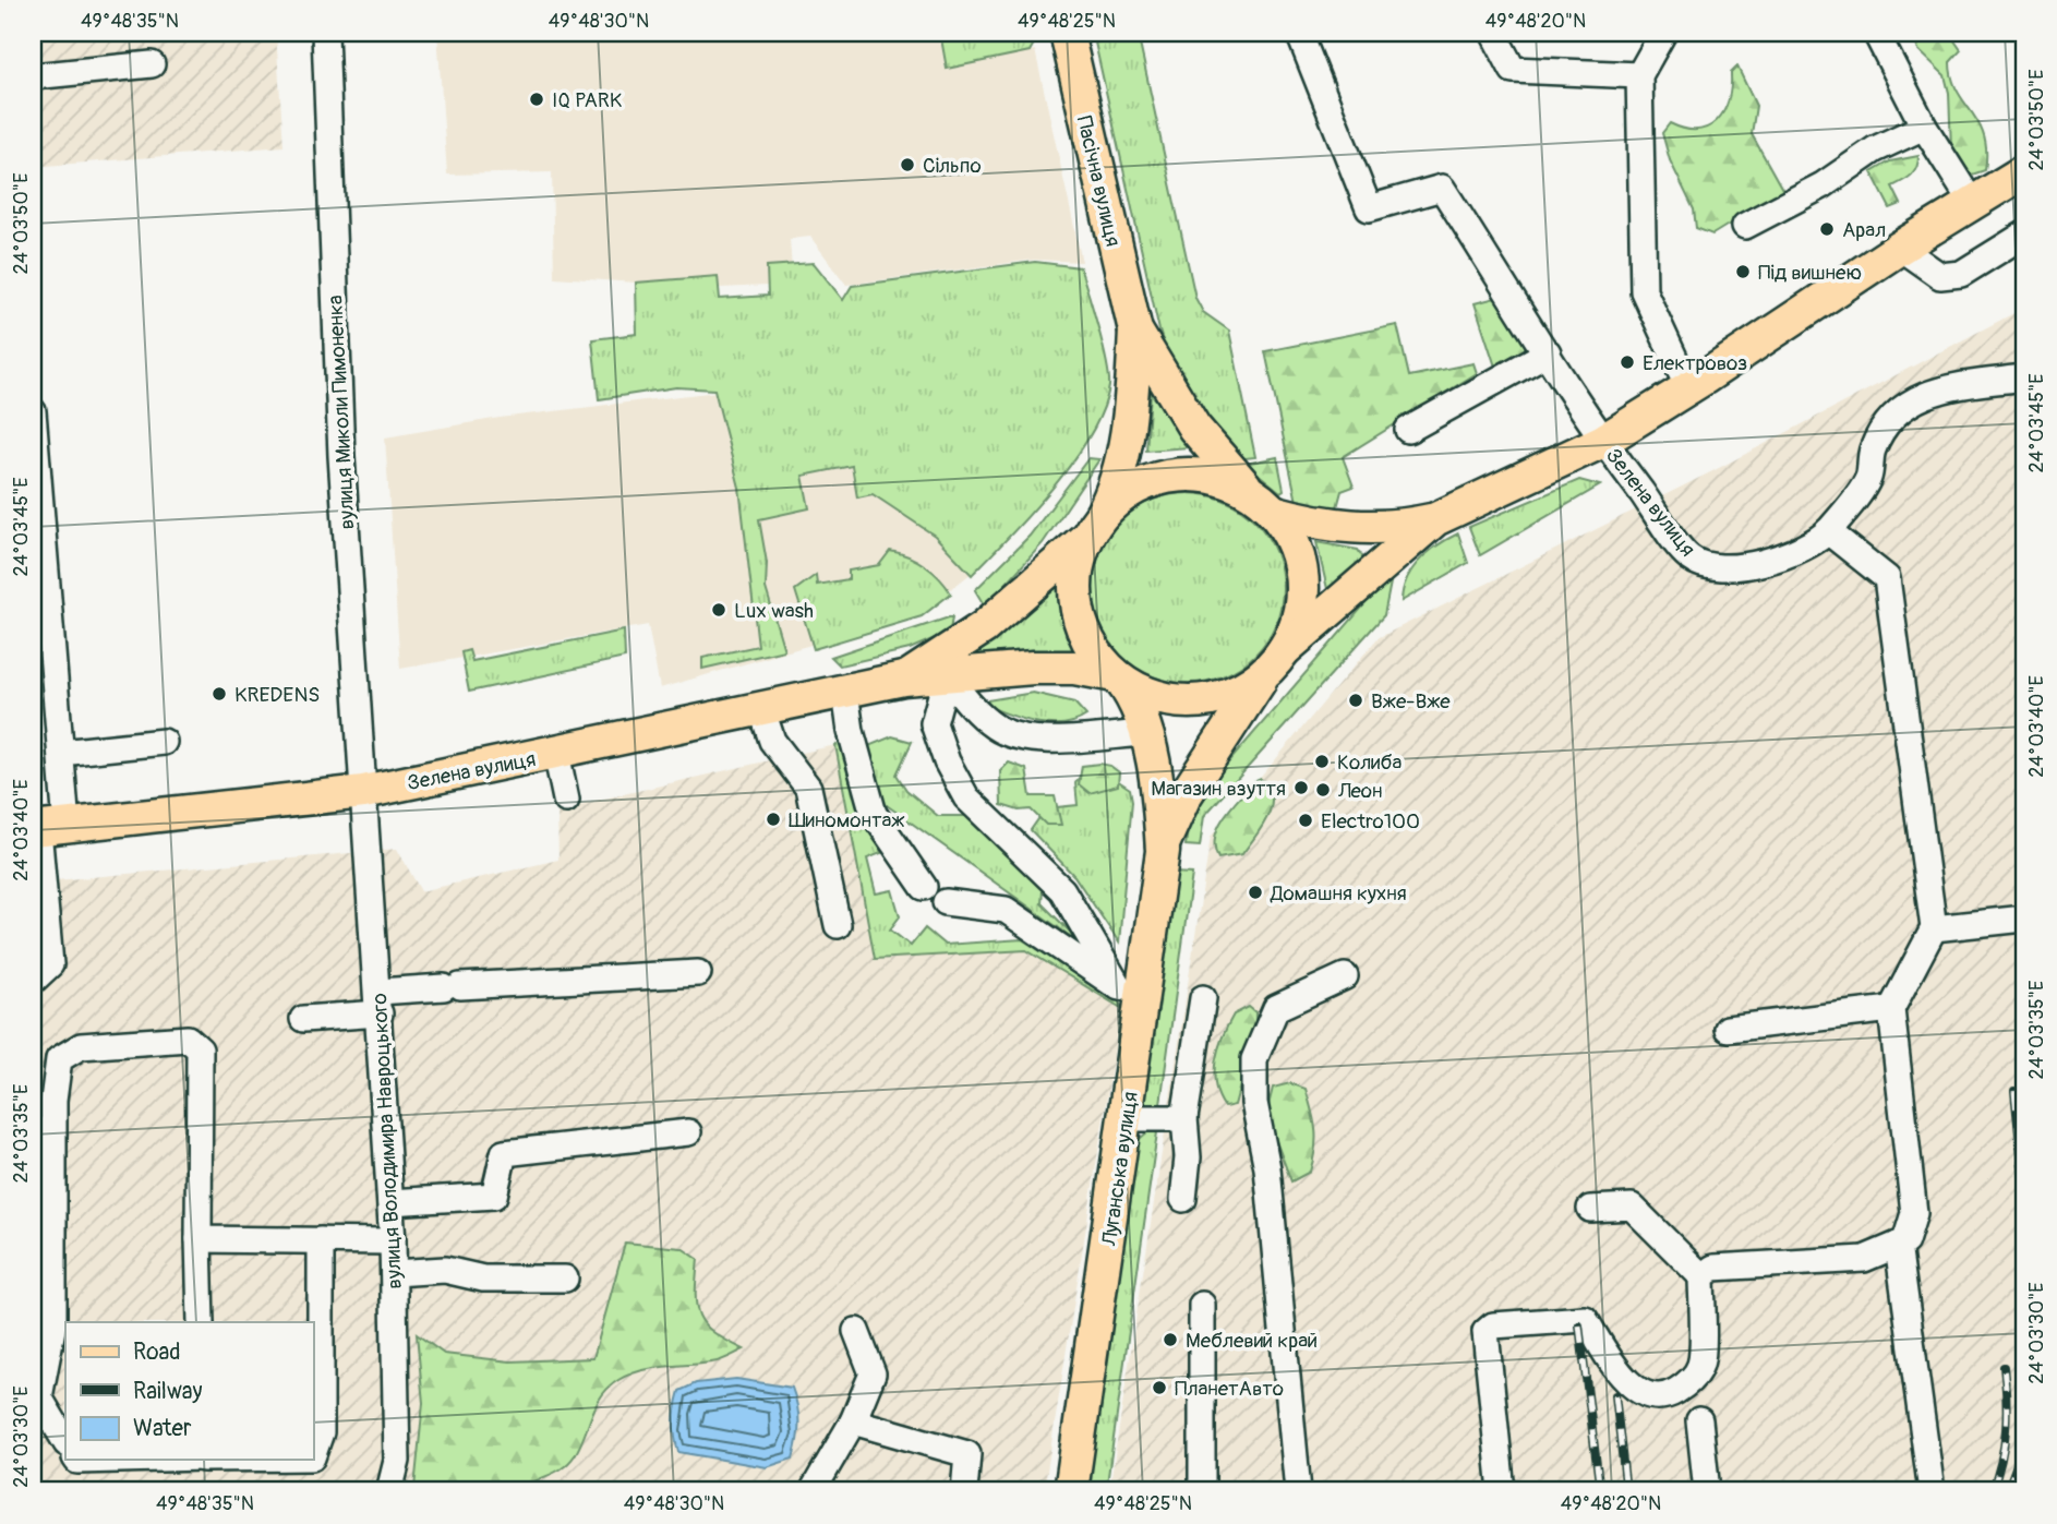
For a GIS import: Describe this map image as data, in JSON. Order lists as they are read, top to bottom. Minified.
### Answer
{"streets":{"main road":["Пасічна вулиця","Зелена вулиця","Луганська вулиця"],"street":["вулиця Миколи Пимоненка","вулиця Володимира Навроцького"]},"crossings":[["Пасічна вулиця","Зелена вулиця"],["Пасічна вулиця","Луганська вулиця"],["вулиця Миколи Пимоненка","Зелена вулиця"],["вулиця Миколи Пимоненка","вулиця Володимира Навроцького"],["Зелена вулиця","вулиця Володимира Навроцького"],["Зелена вулиця","Луганська вулиця"]],"places":["IQ PARK","Сільпо","Арал","Під вишнею","Електровоз","Lux wash","KREDENS","Вже-Вже","Колиба","Магазин взуття","Леон","Шиномонтаж","Electro100","Домашня кухня","Меблевий край","ПланетАвто"],"legend":["Road","Railway","Water"],"coordinates":["49°48'35\"N","49°48'30\"N","49°48'25\"N","49°48'20\"N","24°03'50\"E","24°03'45\"E","24°03'40\"E","24°03'35\"E","24°03'30\"E"]}
